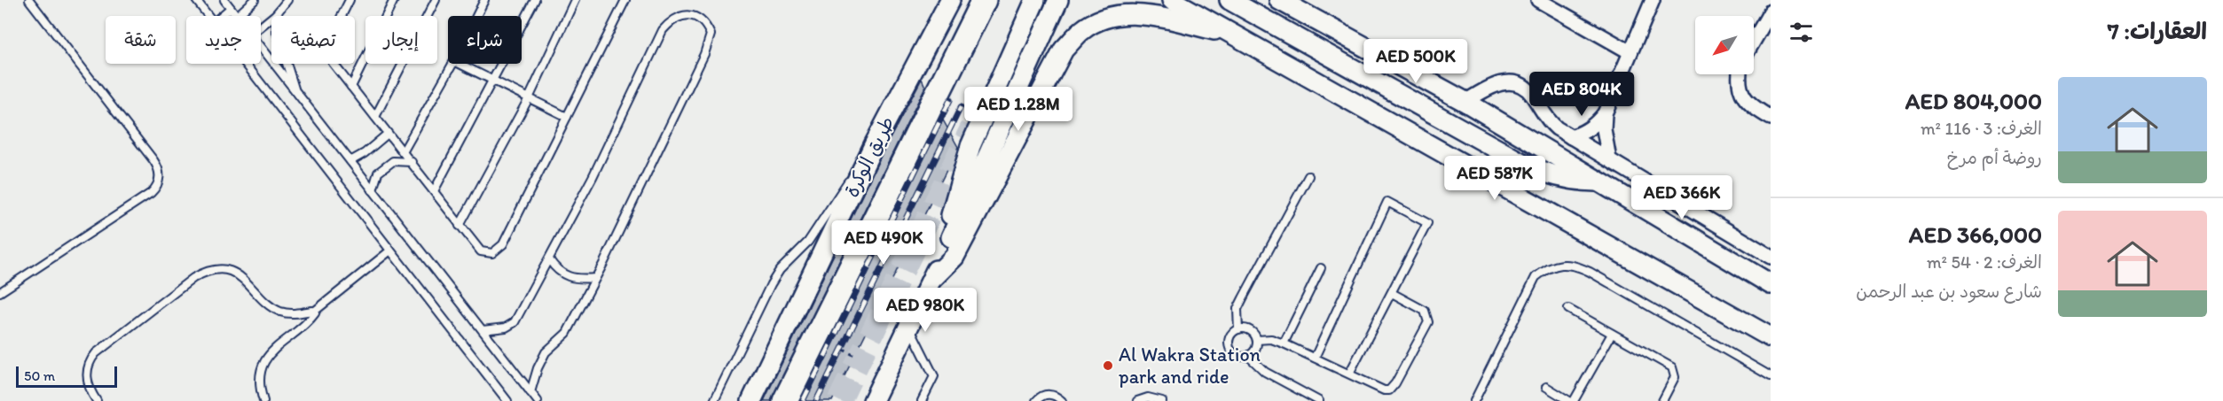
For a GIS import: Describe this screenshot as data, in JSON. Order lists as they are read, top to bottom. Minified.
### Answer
{"streets":{"highway":["طريق الوكرة"]},"places":["Al Wakra Station park and ride"],"scale_bar":"50 m","north":"bottom left","page":{"heading":"العقارات: 7","chip":["شراء","إيجار","تصفية","جديد","شقة"],"price":["AED 500K","AED 804K","AED 1.28M","AED 587K","AED 366K","AED 490K","AED 980K"],"list":[{"name":"AED 804,000","note":"الغرف: 3 · 116 m² · روضة أم مرخ"},{"name":"AED 366,000","note":"الغرف: 2 · 54 m² · شارع سعود بن عبد الرحمن"}],"scale":"50 m"}}
